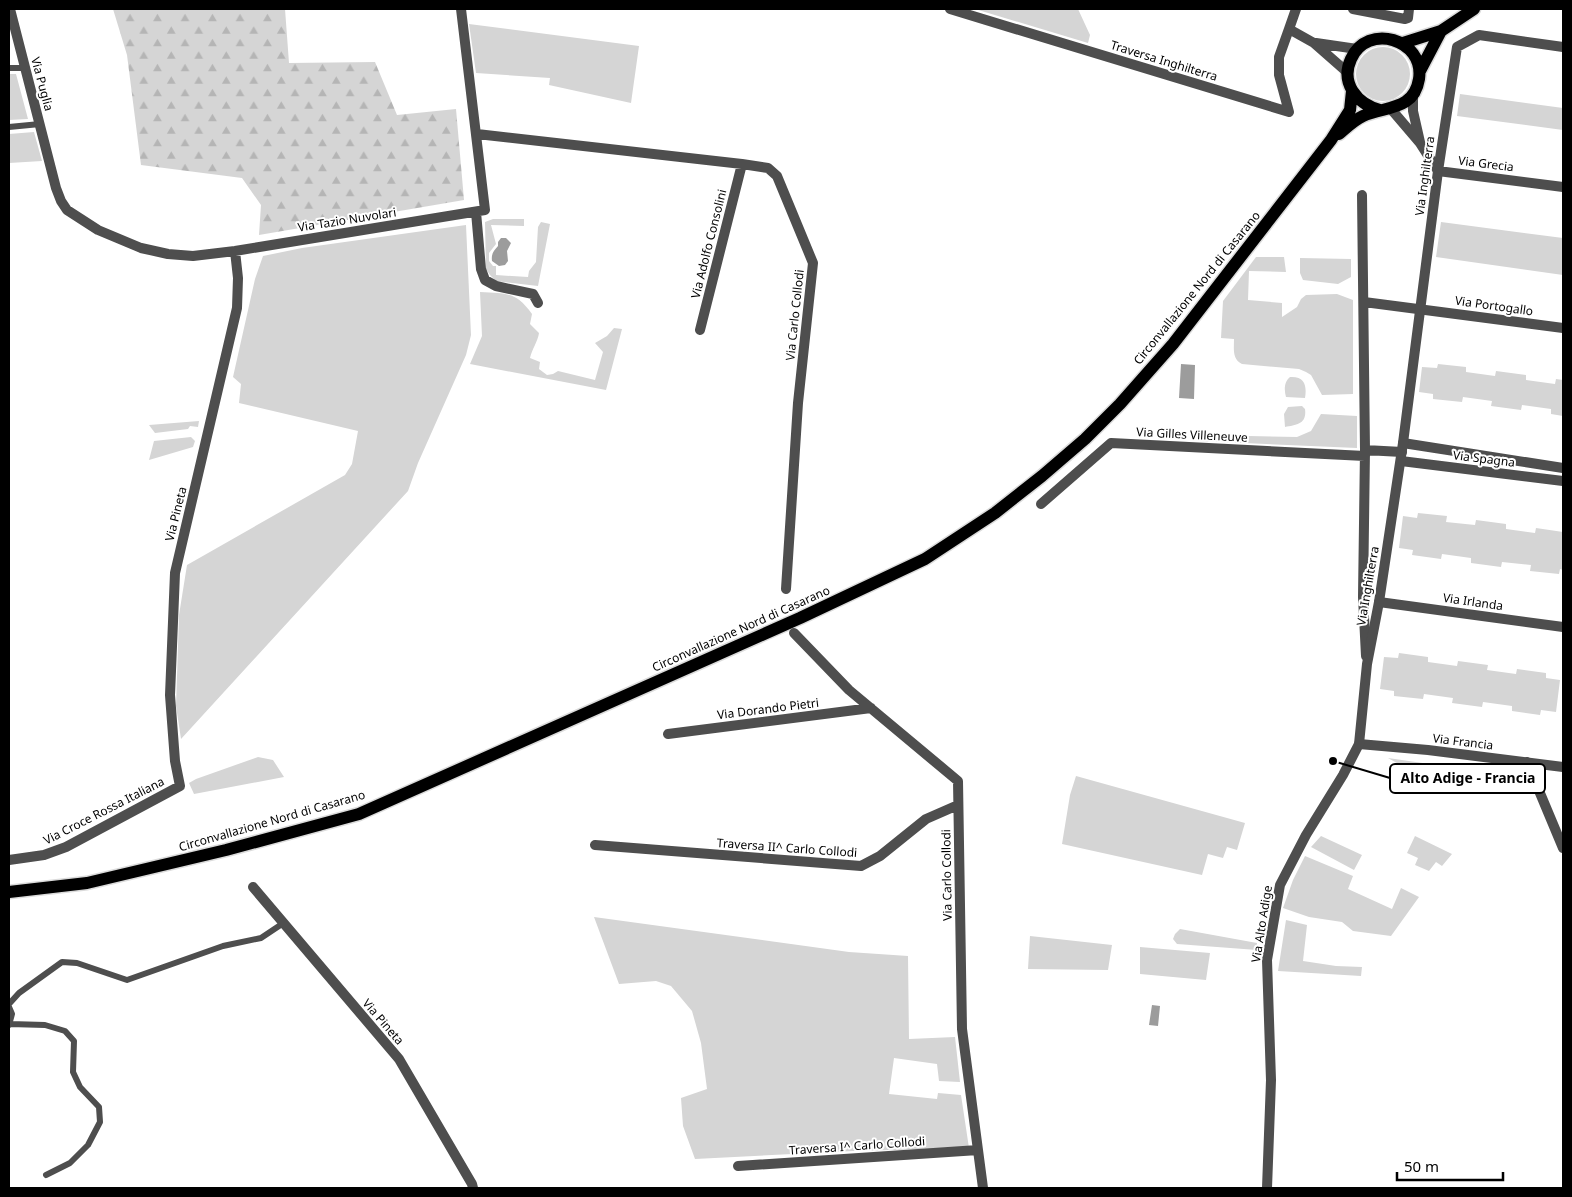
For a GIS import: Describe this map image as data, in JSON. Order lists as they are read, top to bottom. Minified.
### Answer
{"streets":{"main road":["Circonvallazione Nord di Casarano"],"street":["Traversa Inghilterra","Via Puglia","Via Grecia","Via Inghilterra","Via Tazio Nuvolari","Via Adolfo Consolini","Via Portogallo","Via Carlo Collodi","Via Gilles Villeneuve","Via Spagna","Via Pineta","Via Irlanda","Via Dorando Pietri","Via Francia","Via Croce Rossa Italiana","Traversa II^ Carlo Collodi","Via Alto Adige","Traversa I^ Carlo Collodi"]},"crossings":[["Via Puglia","Via Tazio Nuvolari"],["Via Grecia","Via Inghilterra"],["Via Inghilterra","Via Portogallo"],["Via Inghilterra","Via Gilles Villeneuve"],["Via Inghilterra","Via Spagna"],["Via Inghilterra","Via Irlanda"],["Via Inghilterra","Via Francia"],["Via Inghilterra","Via Alto Adige"],["Via Tazio Nuvolari","Via Pineta"],["Via Adolfo Consolini","Via Carlo Collodi"],["Via Carlo Collodi","Via Dorando Pietri"],["Via Carlo Collodi","Traversa II^ Carlo Collodi"],["Via Carlo Collodi","Traversa I^ Carlo Collodi"],["Via Pineta","Via Croce Rossa Italiana"],["Via Francia","Via Alto Adige"]],"places":["Alto Adige - Francia"],"scale_bar":"50 m"}
